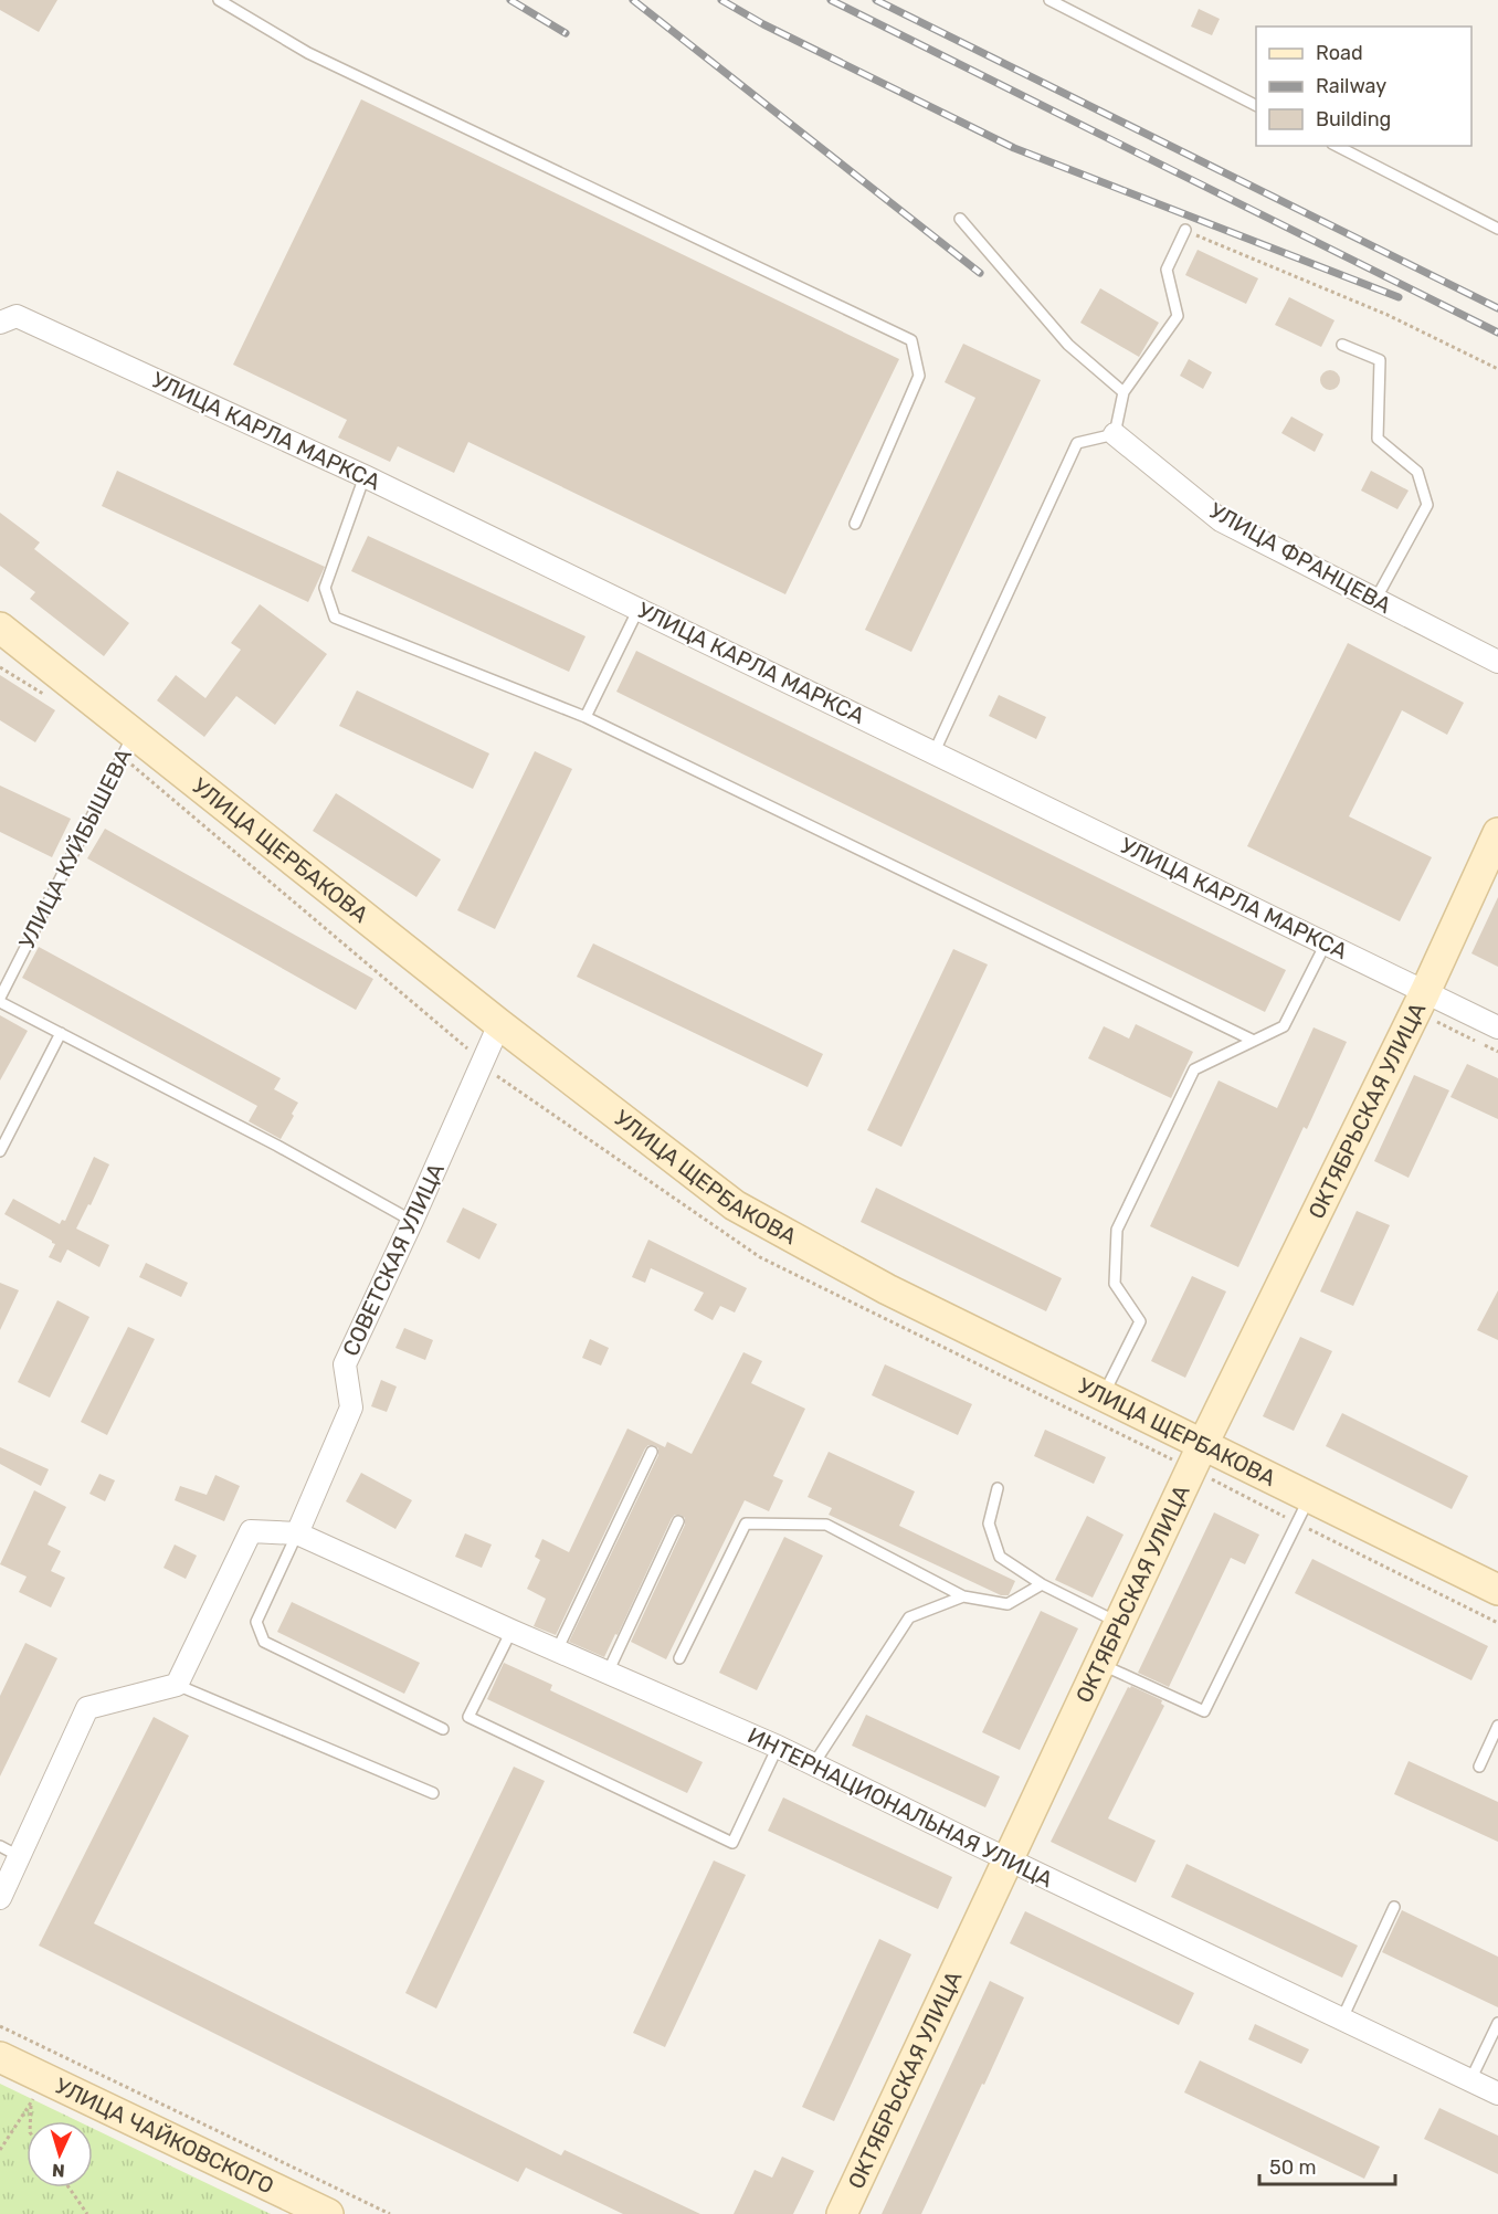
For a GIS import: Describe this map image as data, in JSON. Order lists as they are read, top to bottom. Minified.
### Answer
{"streets":{"main road":["УЛИЦА ЩЕРБАКОВА","ОКТЯБРЬСКАЯ УЛИЦА","УЛИЦА ЧАЙКОВСКОГО"],"street":["УЛИЦА КАРЛА МАРКСА","УЛИЦА ФРАНЦЕВА","СОВЕТСКАЯ УЛИЦА","ИНТЕРНАЦИОНАЛЬНАЯ УЛИЦА"],"lane":["УЛИЦА КУЙБЫШЕВА"]},"crossings":[["УЛИЦА КАРЛА МАРКСА","ОКТЯБРЬСКАЯ УЛИЦА"],["УЛИЦА КУЙБЫШЕВА","УЛИЦА ЩЕРБАКОВА"],["УЛИЦА ЩЕРБАКОВА","ОКТЯБРЬСКАЯ УЛИЦА"],["УЛИЦА ЩЕРБАКОВА","СОВЕТСКАЯ УЛИЦА"],["ОКТЯБРЬСКАЯ УЛИЦА","ИНТЕРНАЦИОНАЛЬНАЯ УЛИЦА"],["СОВЕТСКАЯ УЛИЦА","ИНТЕРНАЦИОНАЛЬНАЯ УЛИЦА"]],"legend":["Road","Railway","Building"],"scale_bar":"50 m","north":"bottom"}
